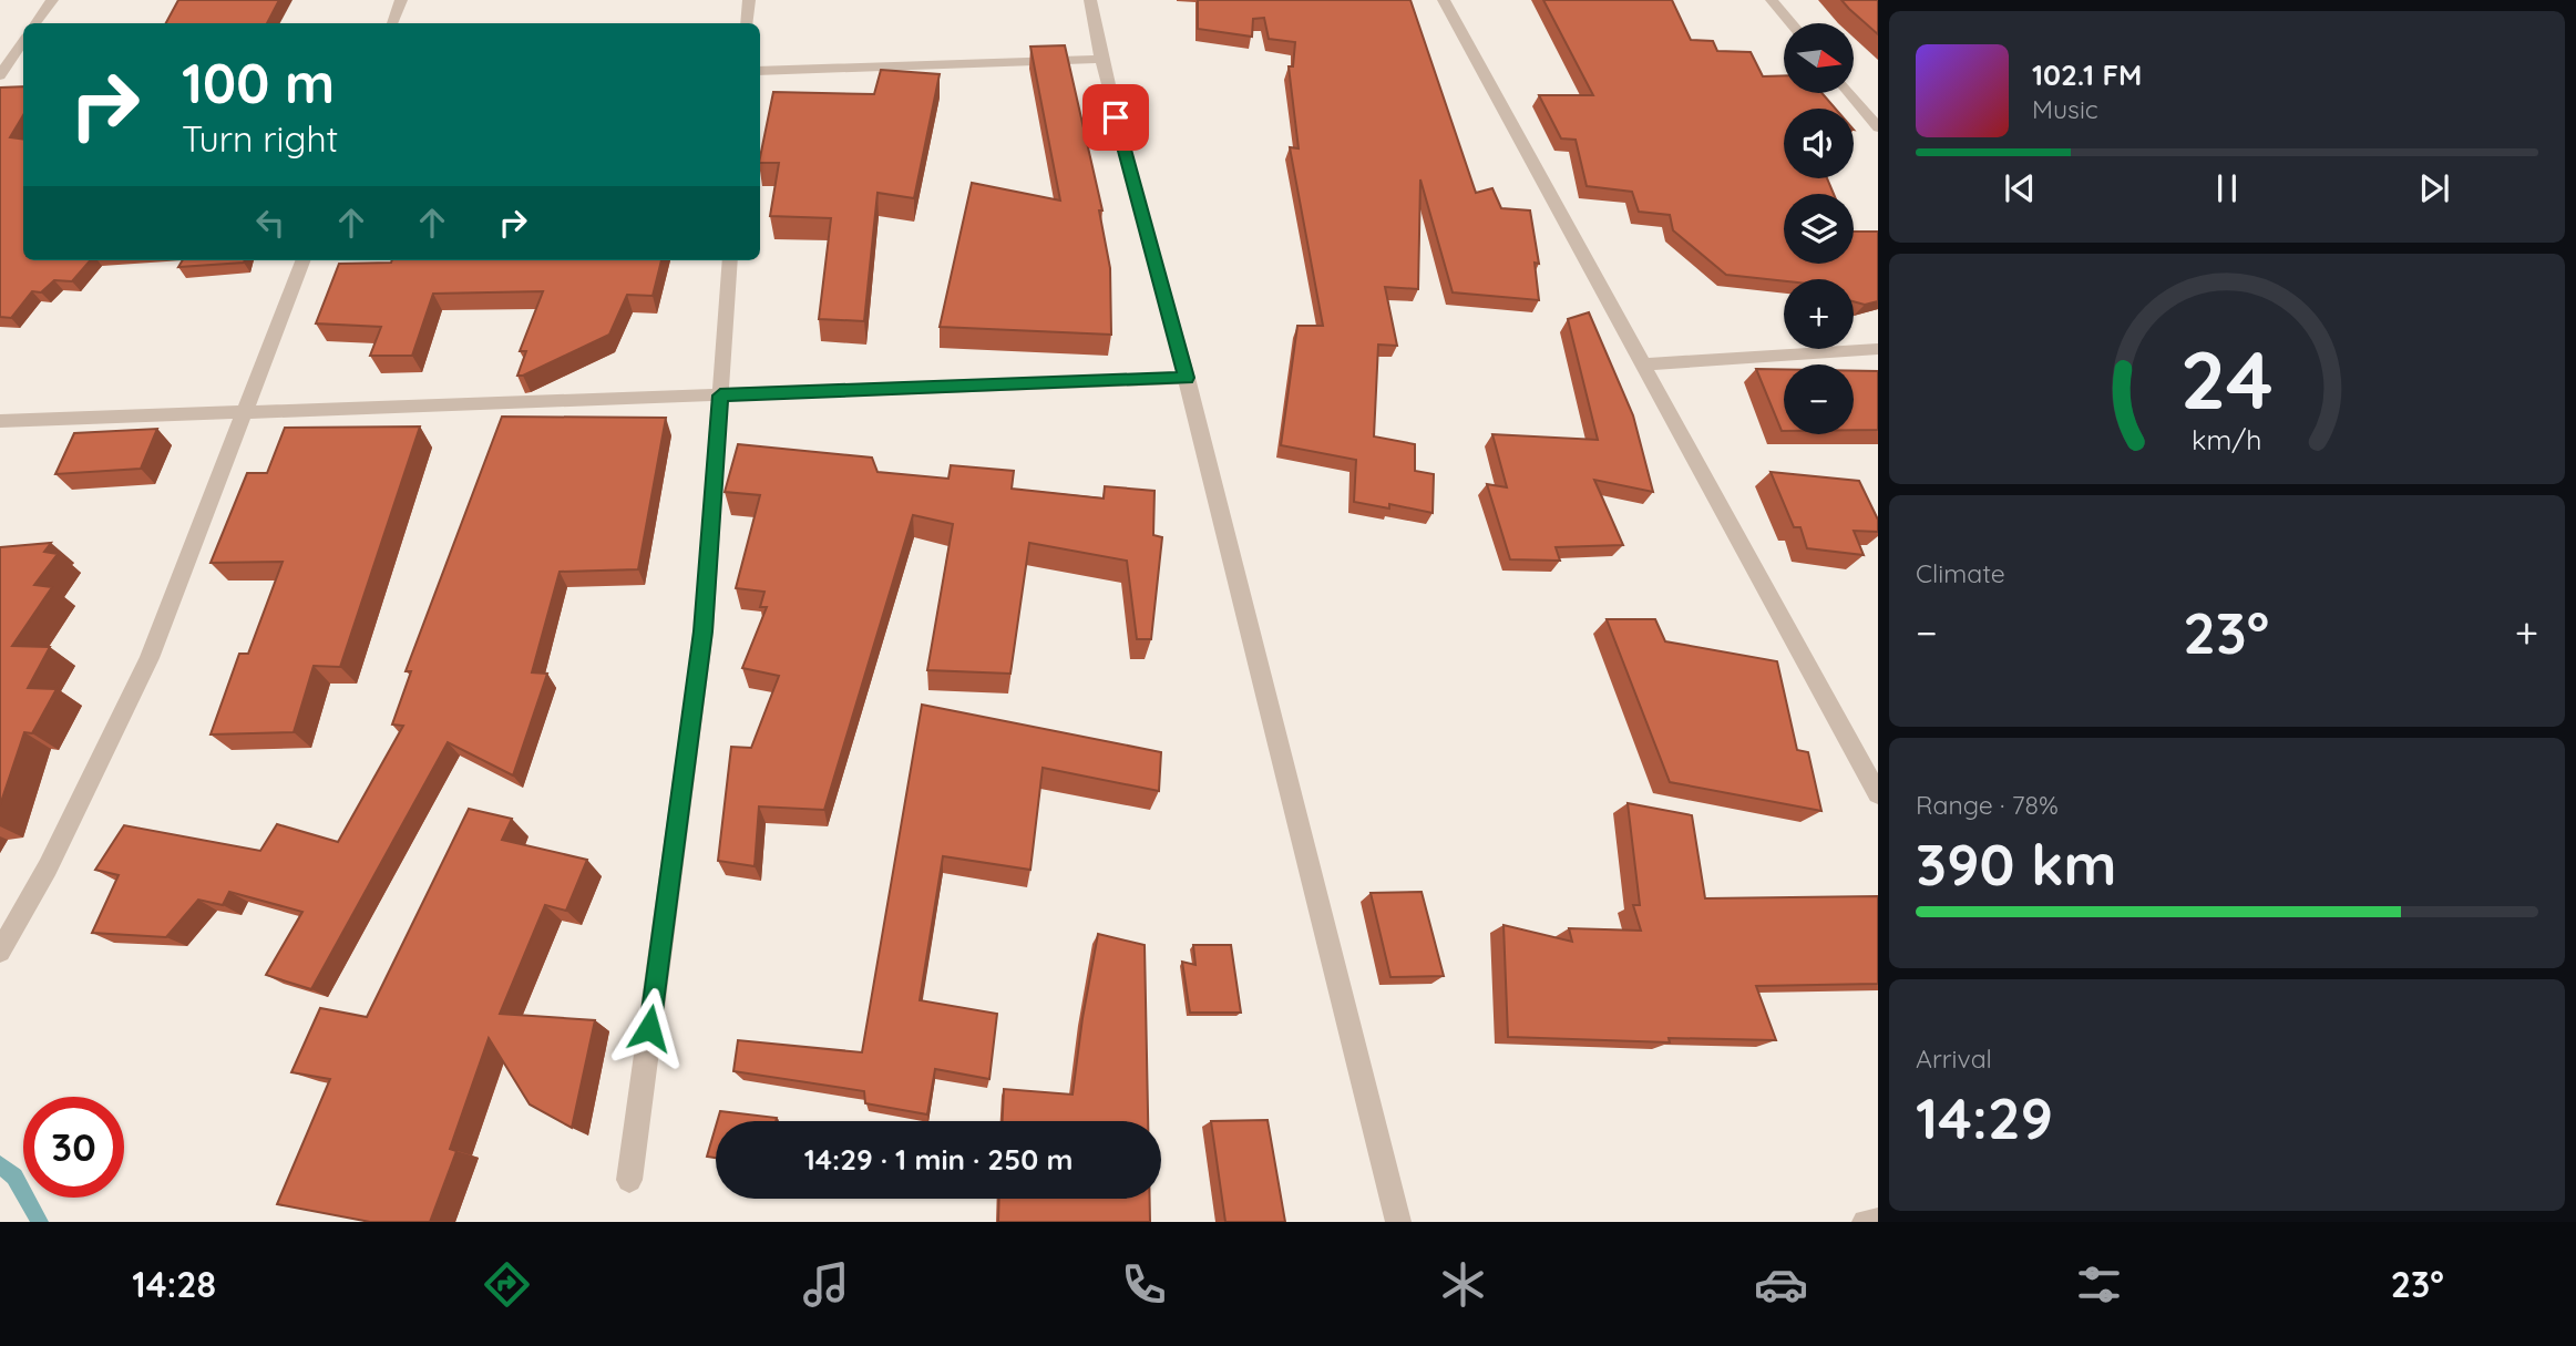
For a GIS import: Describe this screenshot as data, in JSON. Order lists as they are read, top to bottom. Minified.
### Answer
{"north":"right","page":{"map_buttons":["+","−"],"turn":["100 m","Turn right"],"song":["102.1 FM","Music"],"tile":["Climate",["Range · 78%","390 km"],["Arrival","14:29"]],"heat":["−","23°","+"],"limit":"30","trip":"14:29 · 1 min · 250 m","tabs":["14:28","23°"],"gauge":["24","km/h"]}}
